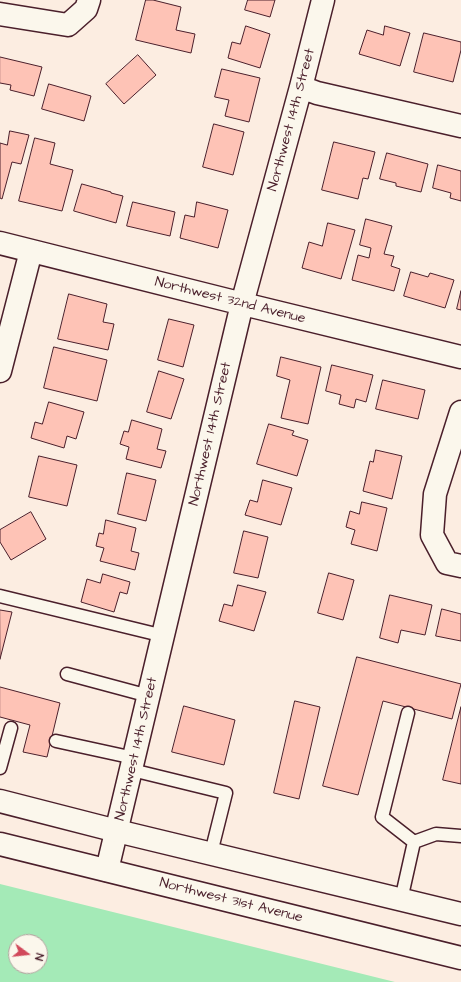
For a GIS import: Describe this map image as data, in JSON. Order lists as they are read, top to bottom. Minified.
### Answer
{"streets":{"street":["Northwest 14th Street","Northwest 32nd Avenue","Northwest 31st Avenue"]},"crossings":[["Northwest 14th Street","Northwest 32nd Avenue"],["Northwest 14th Street","Northwest 31st Avenue"]],"north":"right"}
